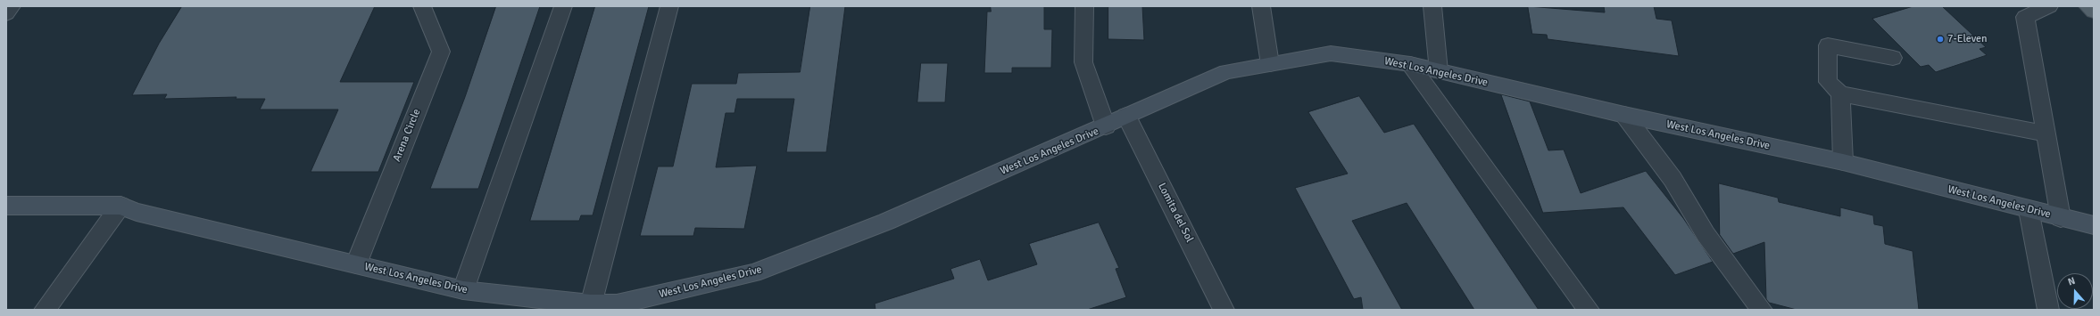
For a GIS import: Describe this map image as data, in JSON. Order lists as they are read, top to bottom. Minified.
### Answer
{"streets":{"main road":["West Los Angeles Drive"],"street":["Arena Circle","Lomita del Sol"]},"crossings":[["West Los Angeles Drive","Arena Circle"],["West Los Angeles Drive","Lomita del Sol"]],"places":["7-Eleven"],"north":"top"}
